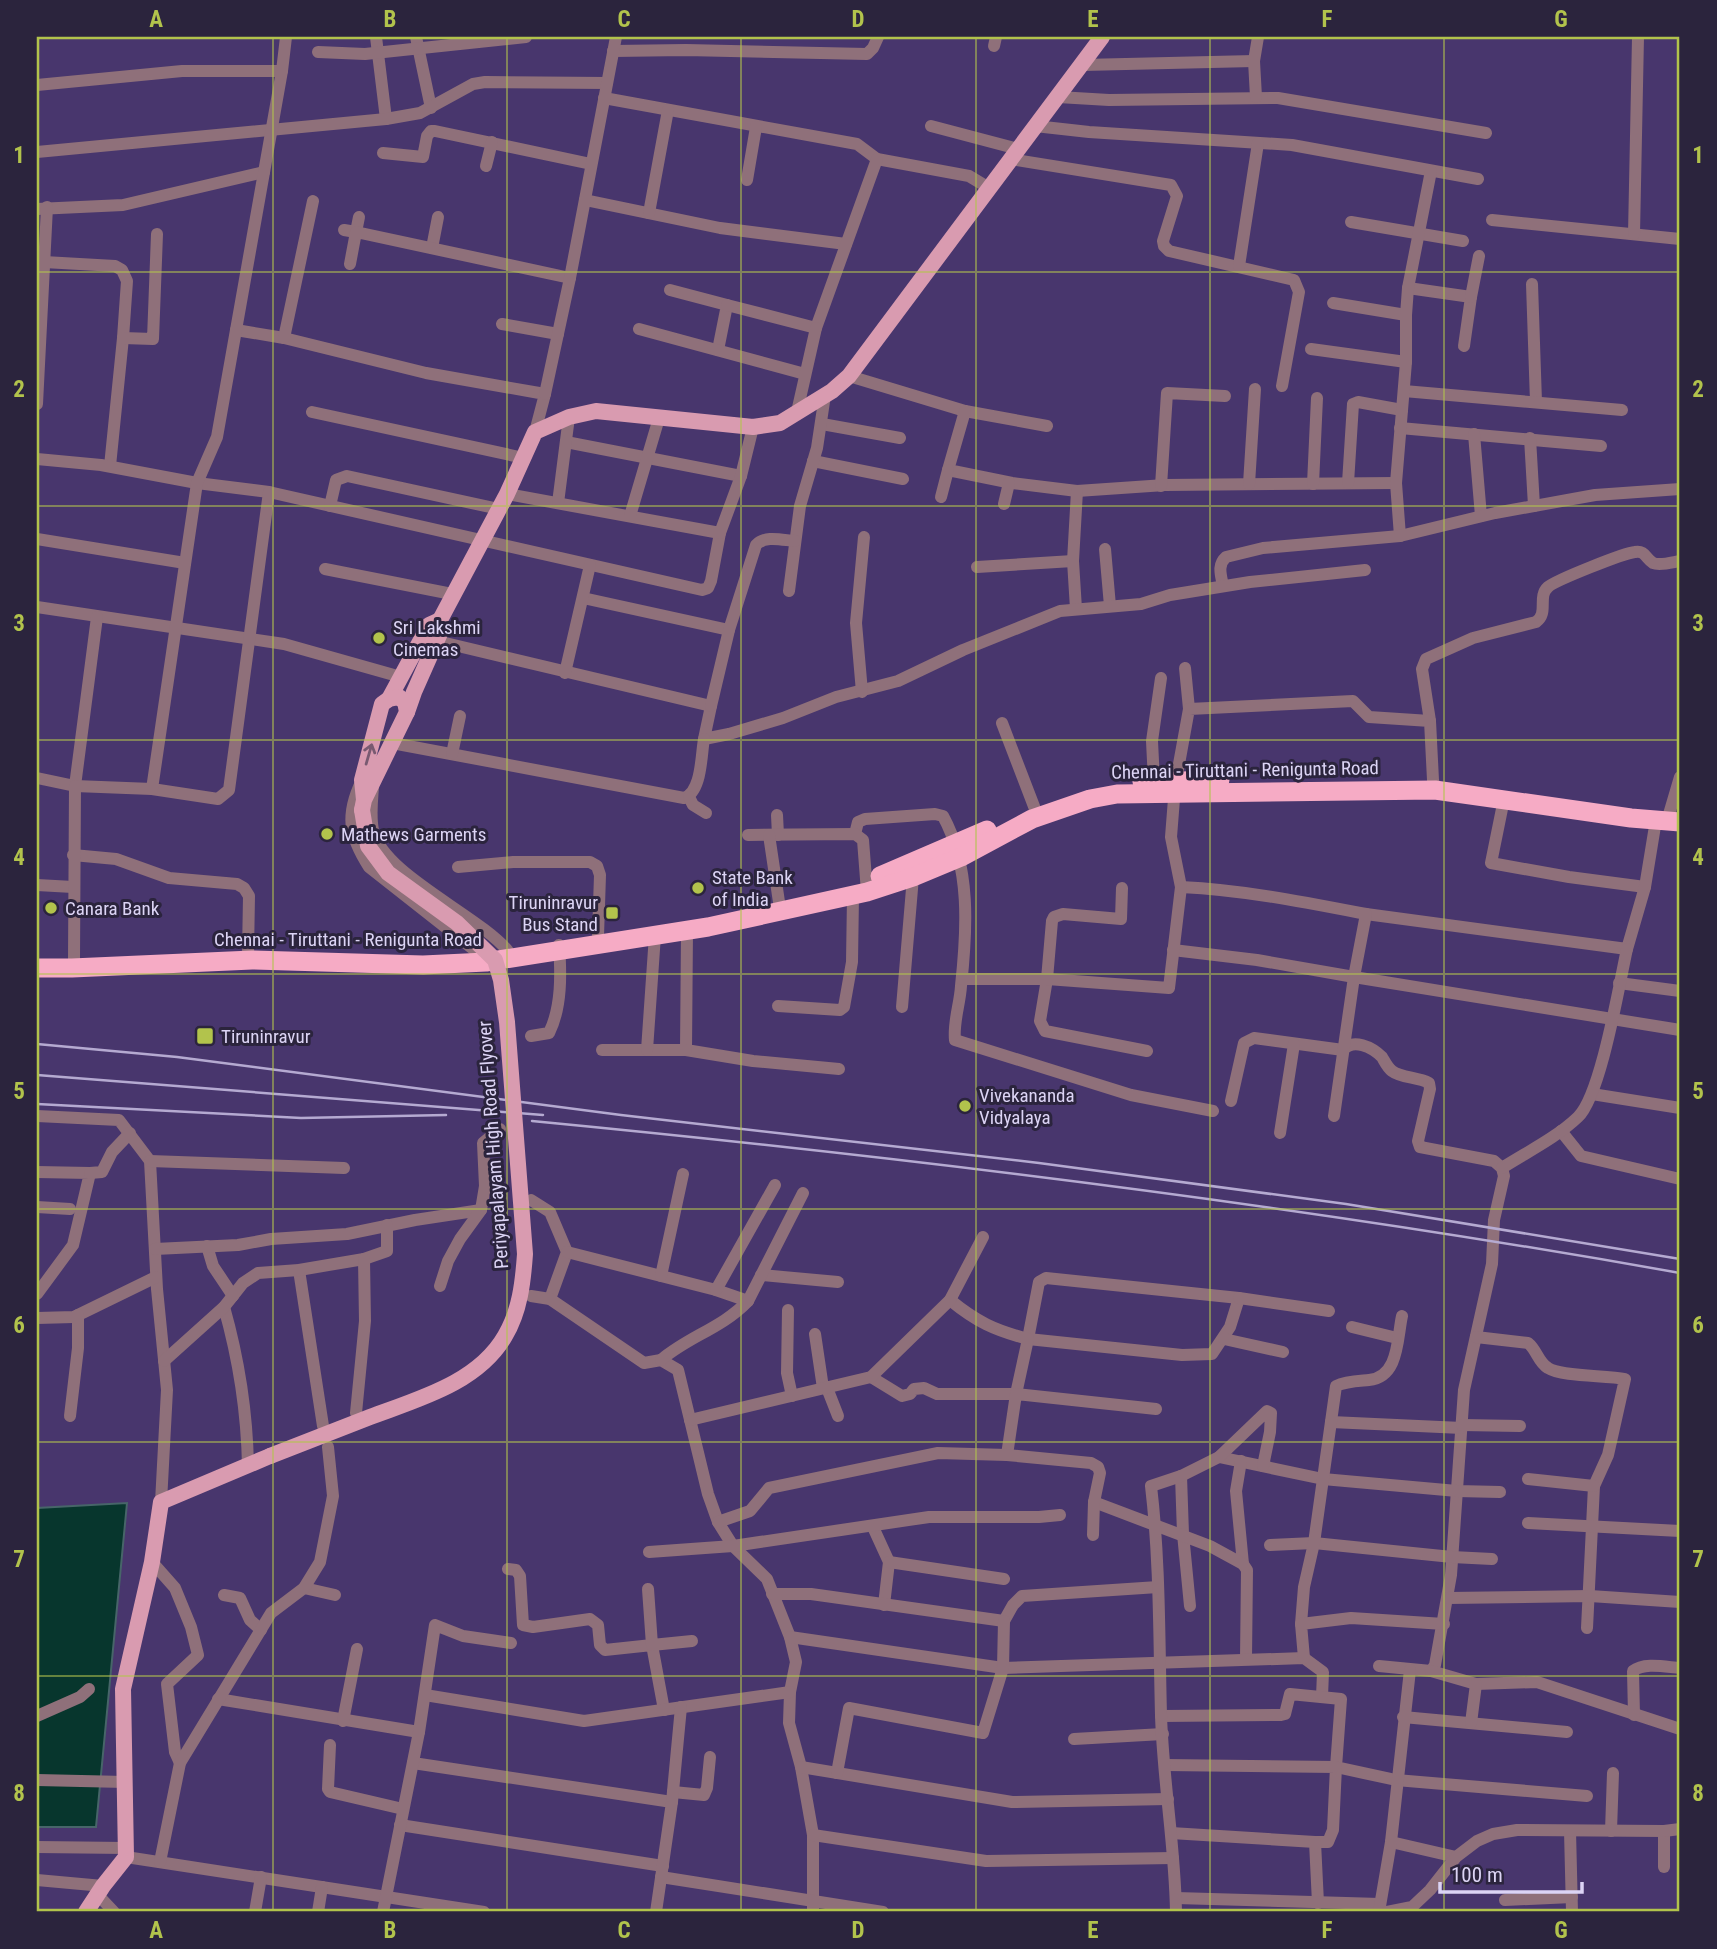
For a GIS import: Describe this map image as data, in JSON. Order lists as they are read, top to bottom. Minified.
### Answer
{"streets":{"highway":["Chennai - Tiruttani - Renigunta Road"],"main road":["Periyapalayam High Road Flyover"]},"places":{"other":["Sri Lakshmi Cinemas","Mathews Garments","State Bank of India","Canara Bank","Vivekananda Vidyalaya"],"transit":["Tiruninravur Bus Stand","Tiruninravur"]},"scale_bar":"100 m","grid":{"columns":["A","B","C","D","E","F","G"],"rows":["1","2","3","4","5","6","7","8"]}}
